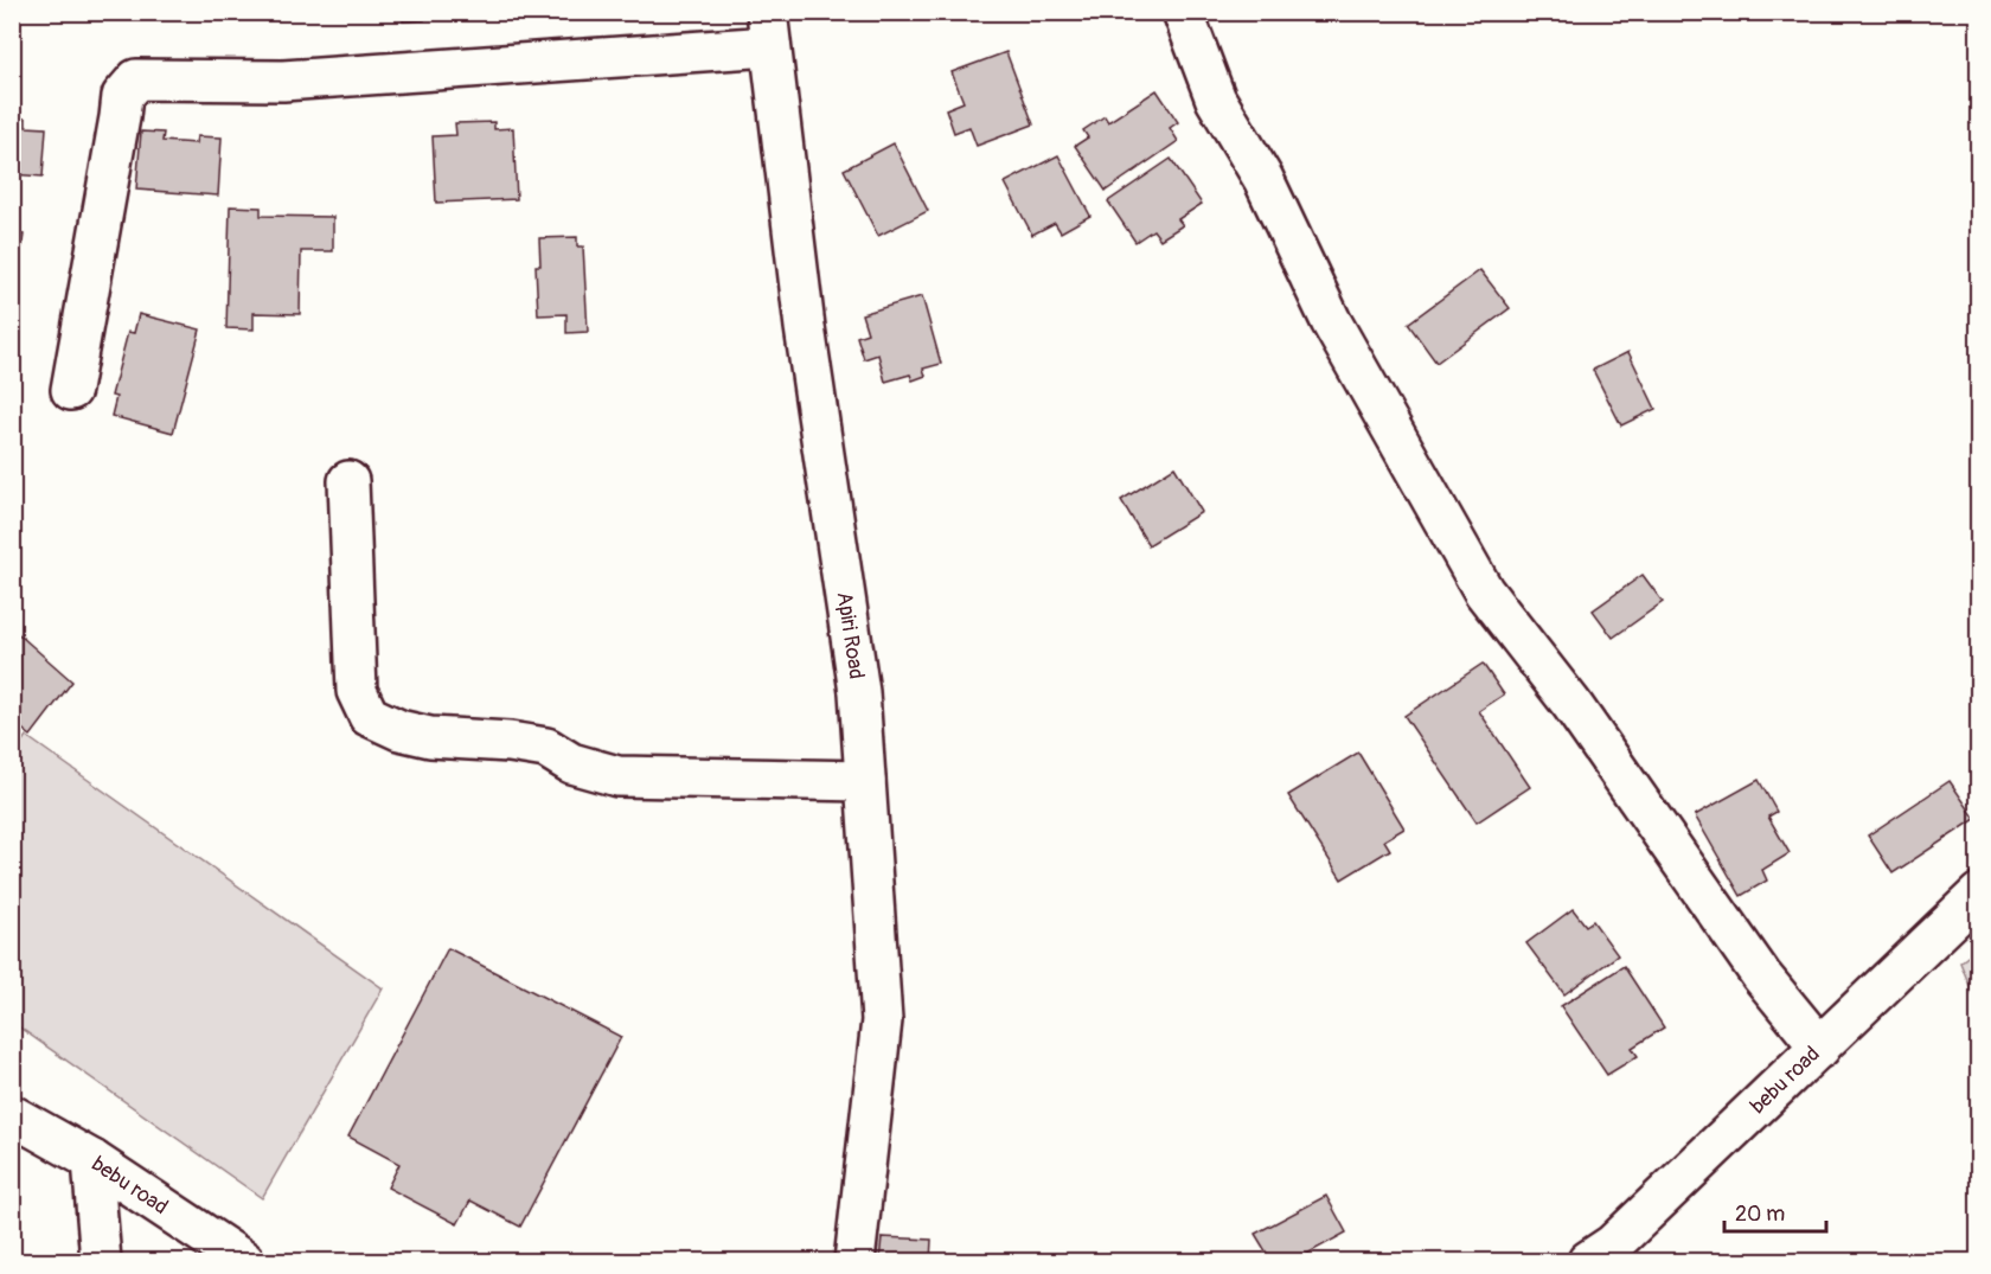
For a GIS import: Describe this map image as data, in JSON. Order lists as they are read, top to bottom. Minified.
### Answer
{"streets":{"street":["Apiri Road","bebu road"]},"scale_bar":"20 m"}
